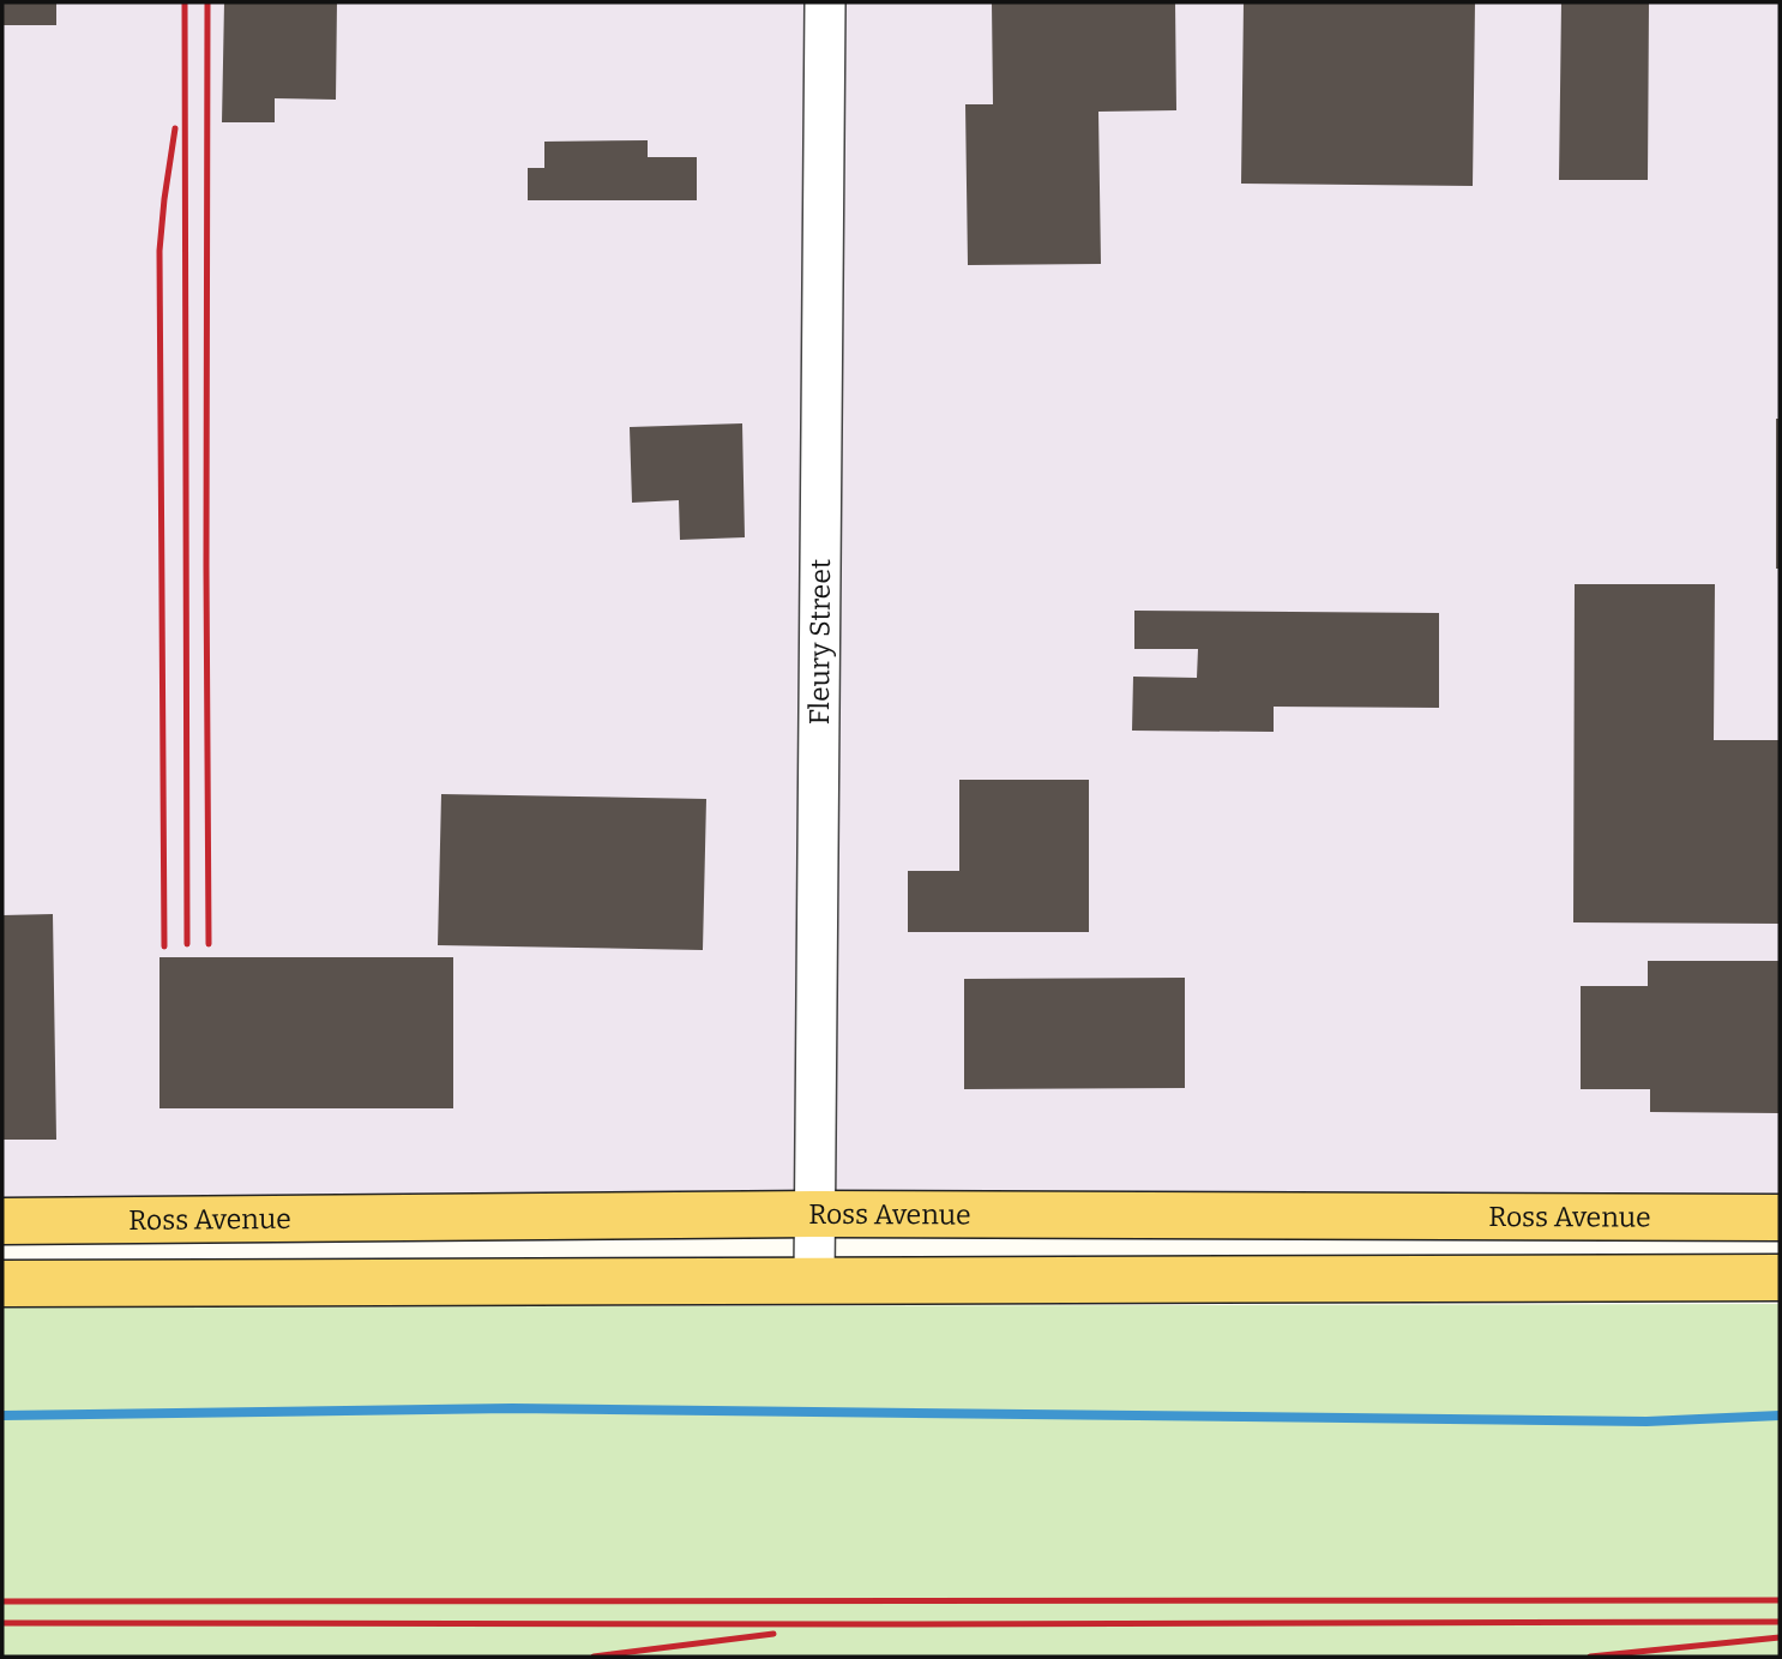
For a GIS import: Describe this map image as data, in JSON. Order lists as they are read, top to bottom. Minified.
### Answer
{"streets":{"main road":["Ross Avenue"],"street":["Fleury Street"]},"crossings":[["Fleury Street","Ross Avenue"]]}
